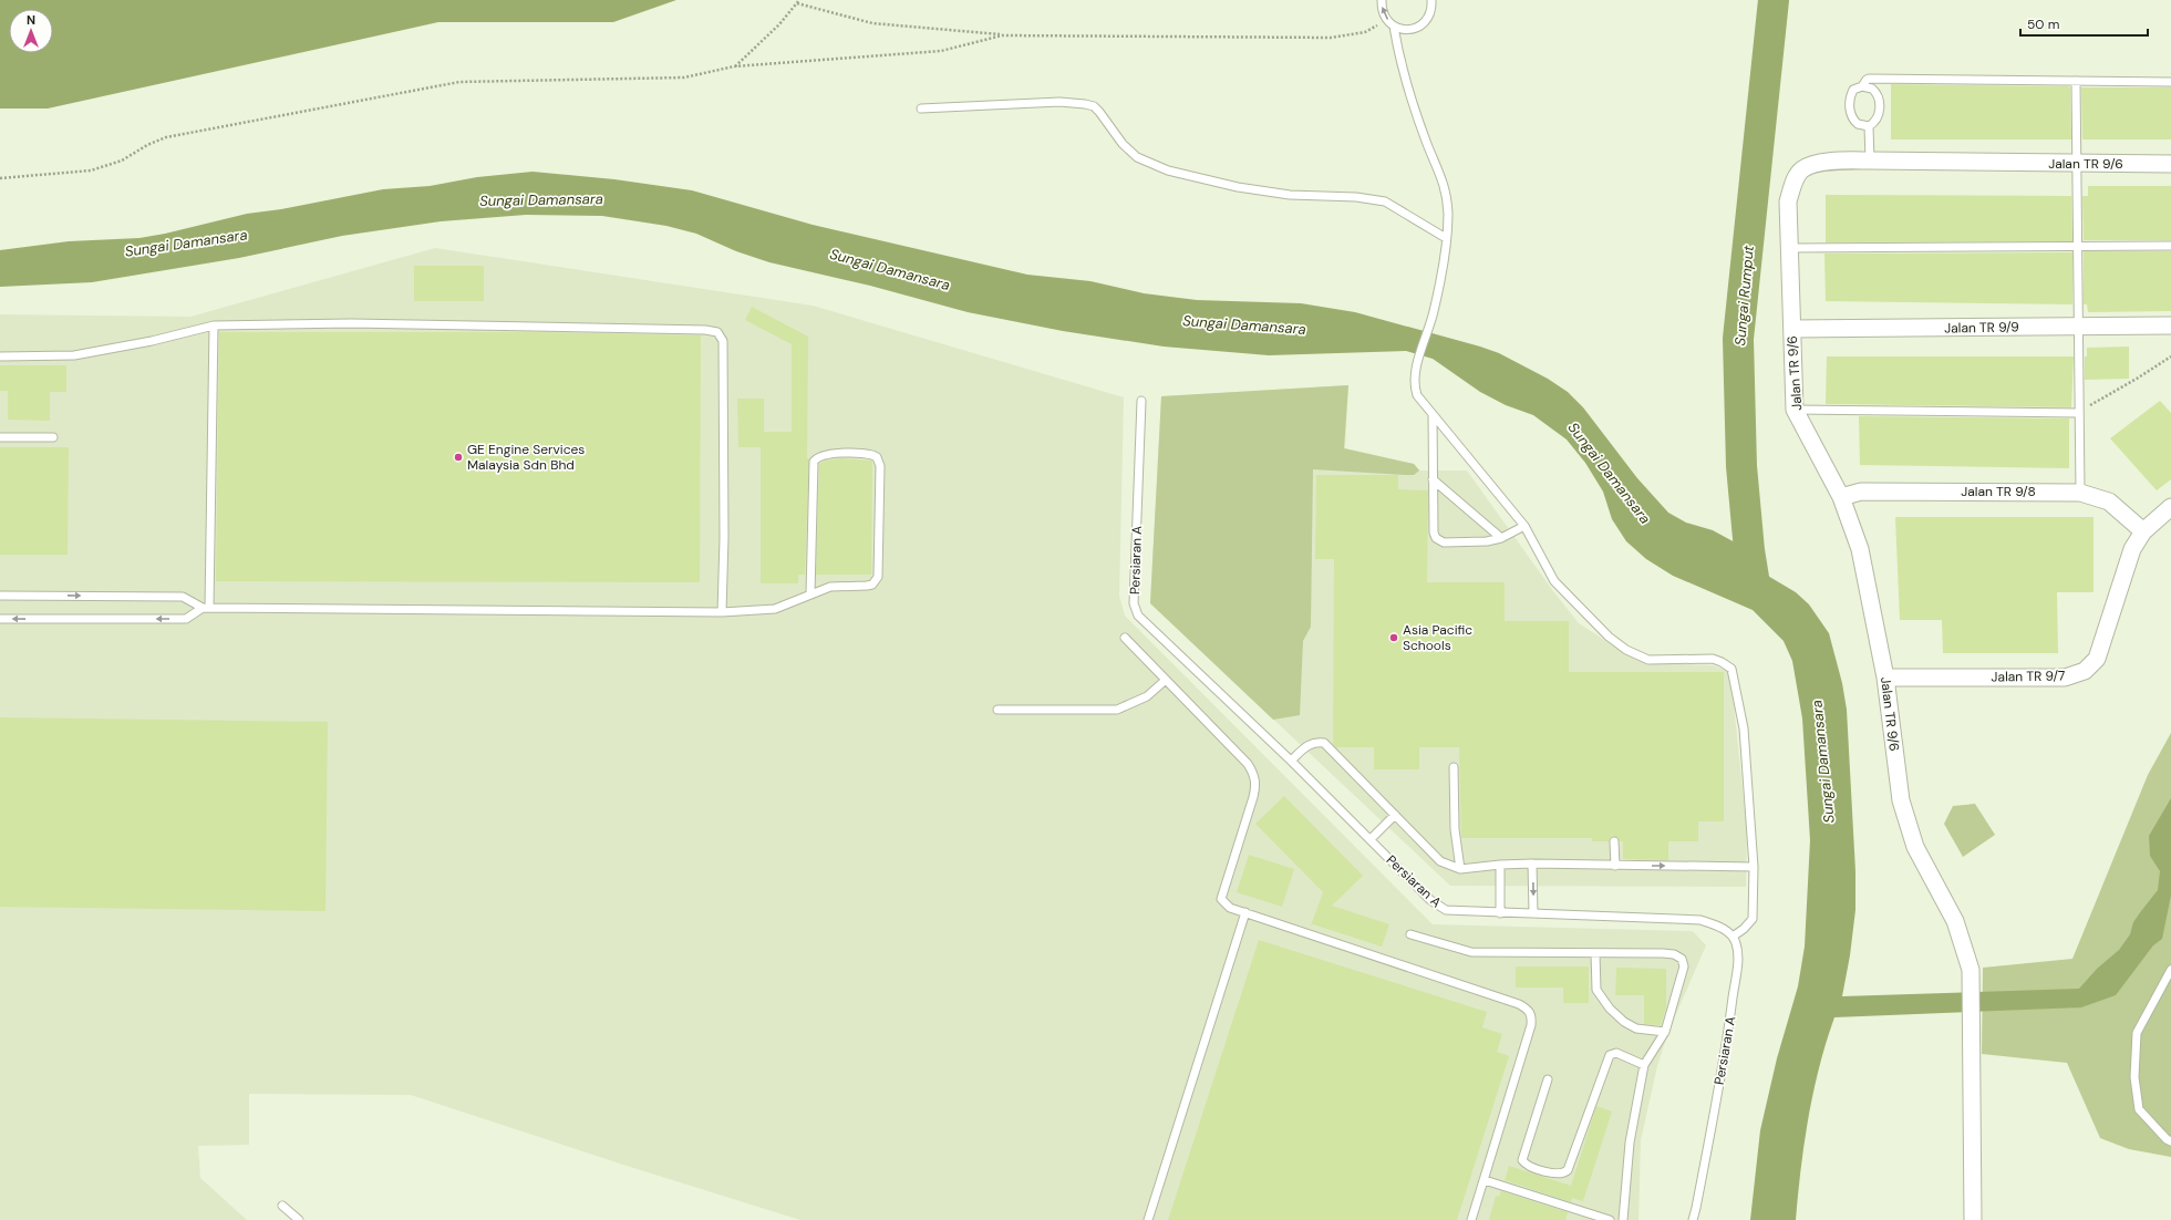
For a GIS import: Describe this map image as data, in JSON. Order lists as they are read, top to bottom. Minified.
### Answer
{"streets":{"street":["Jalan TR 9/6","Jalan TR 9/9","Jalan TR 9/8","Jalan TR 9/7"],"lane":["Persiaran A"]},"crossings":[["Jalan TR 9/6","Jalan TR 9/9"],["Jalan TR 9/6","Jalan TR 9/8"],["Jalan TR 9/6","Jalan TR 9/7"],["Jalan TR 9/8","Jalan TR 9/7"]],"water":["Sungai Damansara","Sungai Rumput"],"places":["GE Engine Services Malaysia Sdn Bhd","Asia Pacific Schools"],"scale_bar":"50 m","north":"top"}
